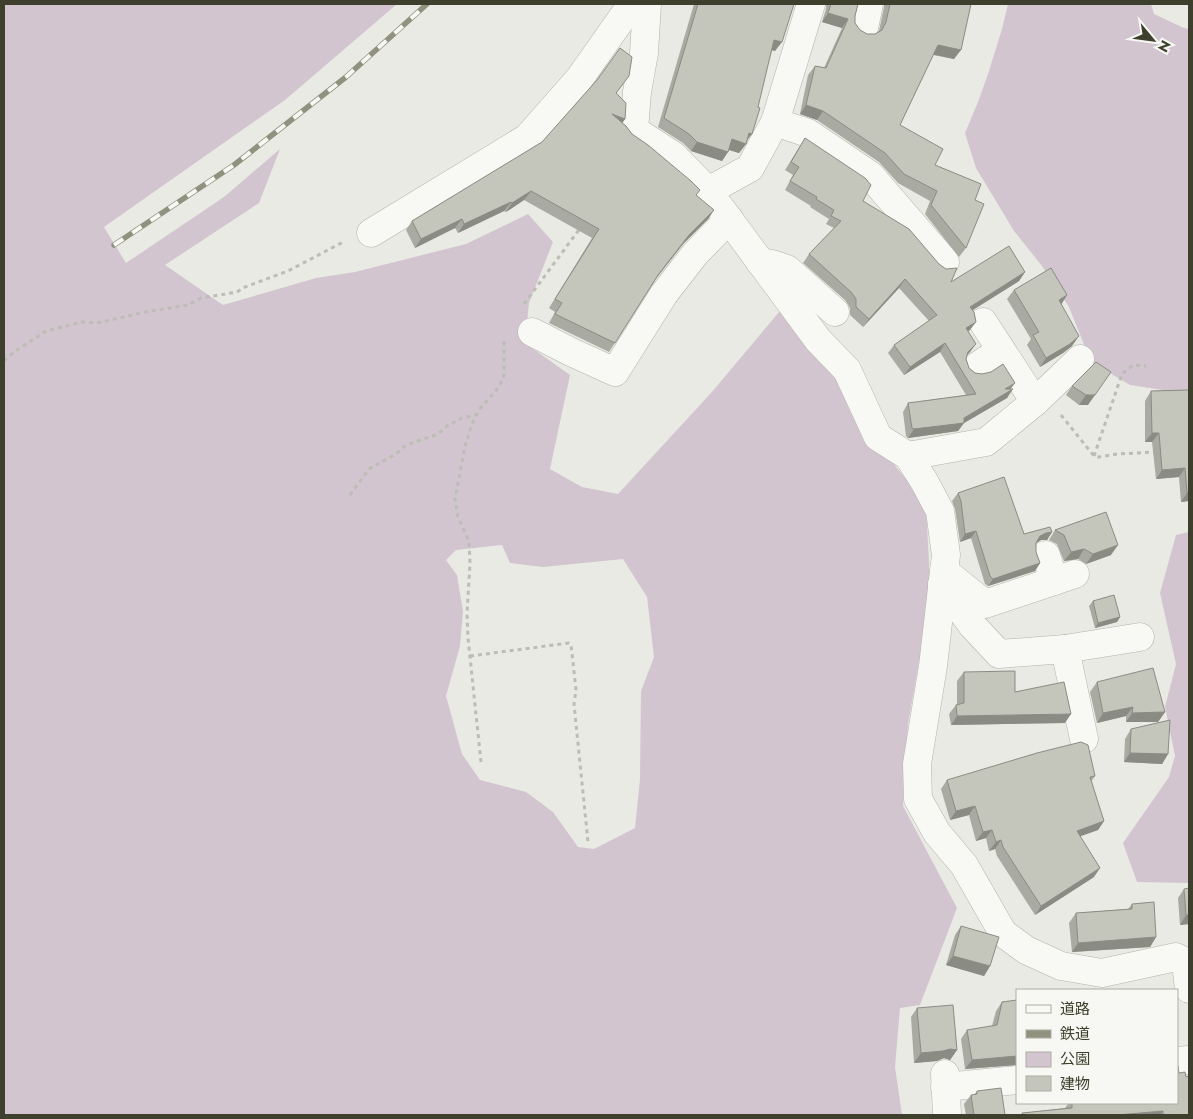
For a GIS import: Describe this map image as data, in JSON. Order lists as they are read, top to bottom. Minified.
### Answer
{"legend":["道路","鉄道","公園","建物"],"north":"bottom right"}
